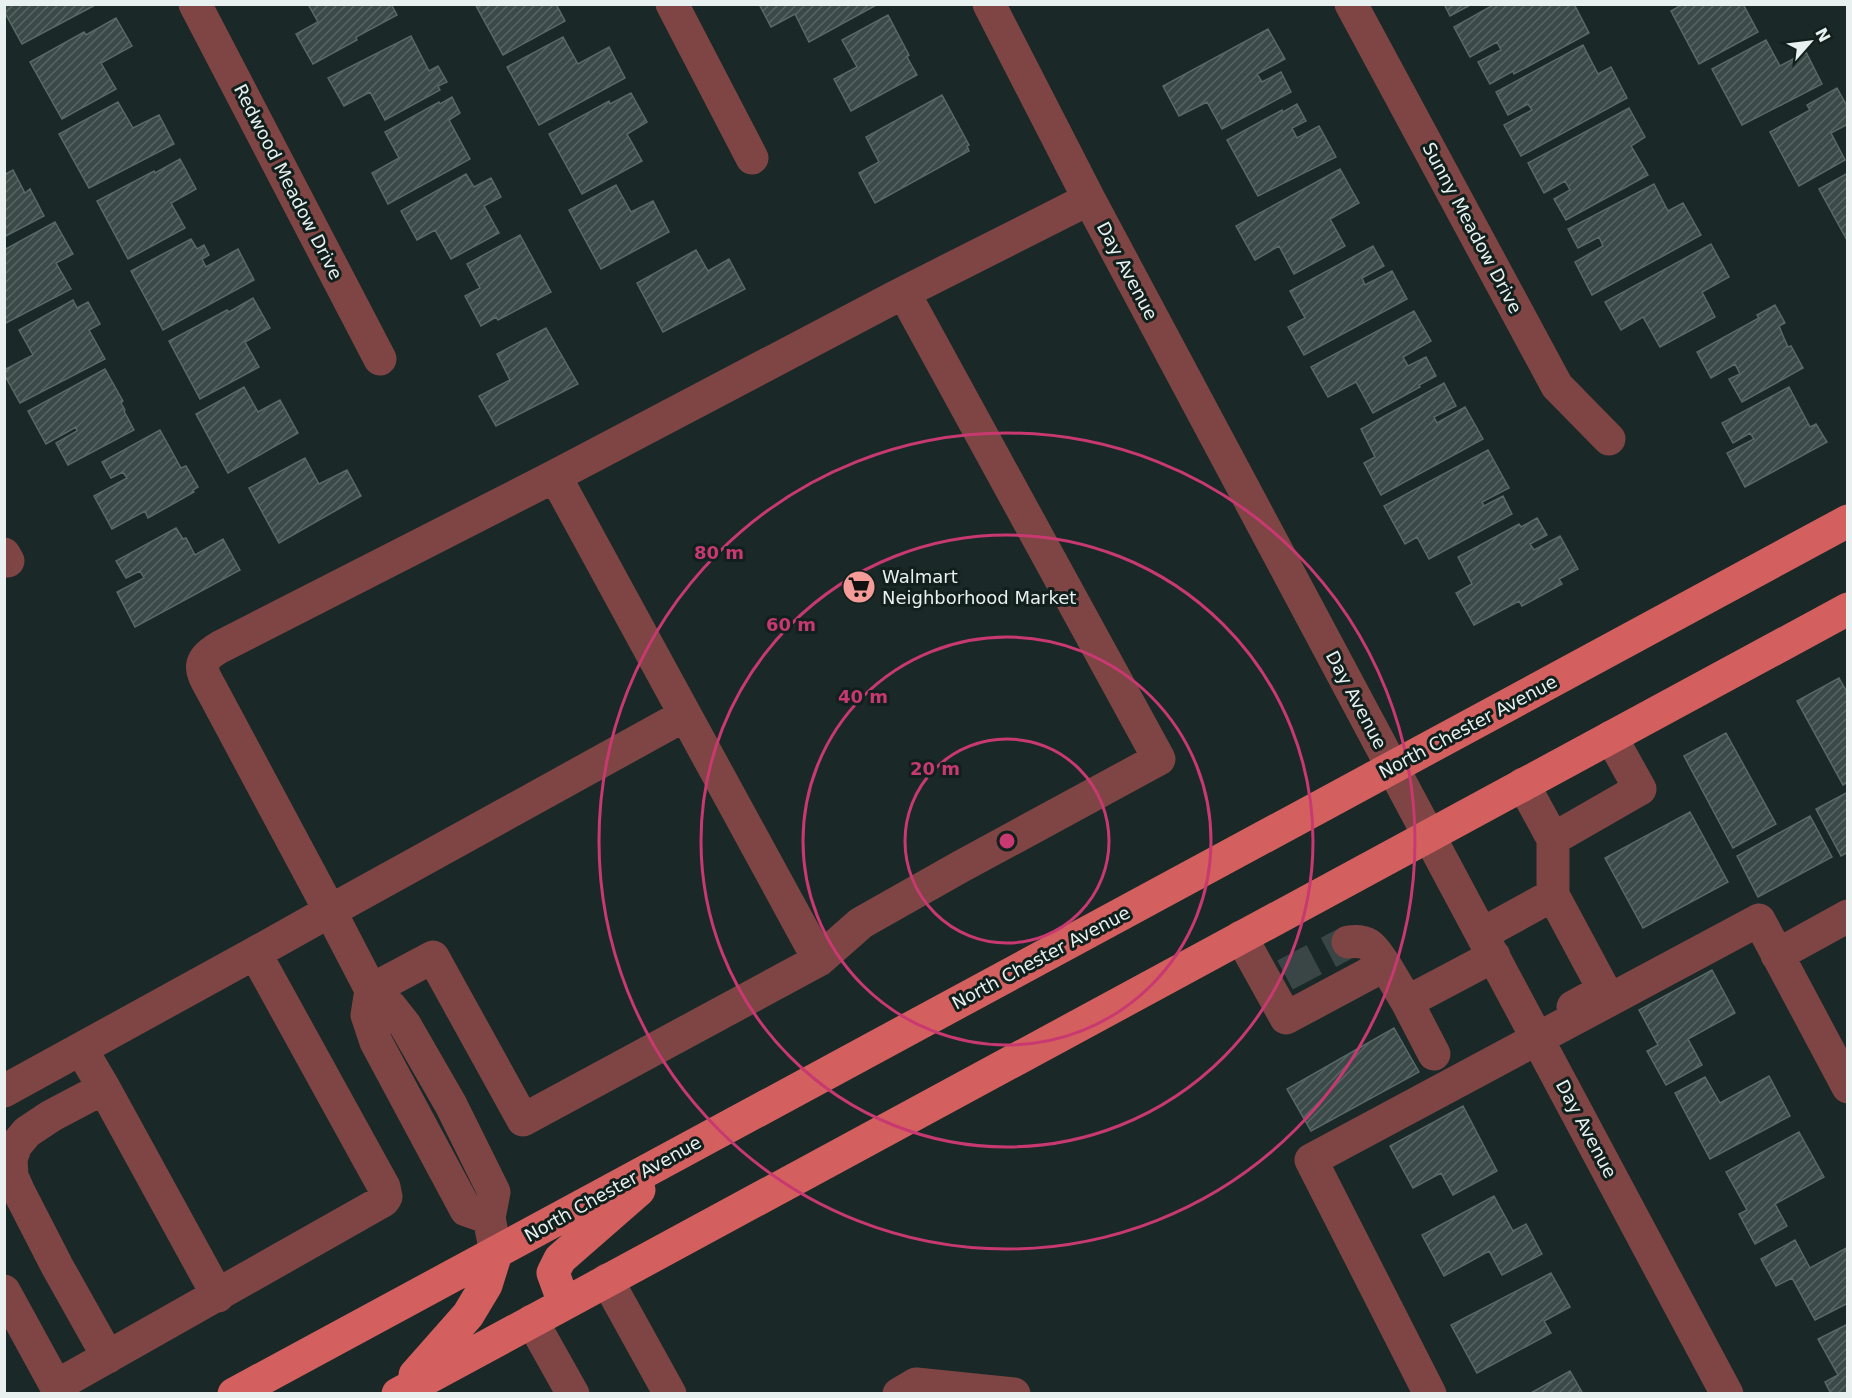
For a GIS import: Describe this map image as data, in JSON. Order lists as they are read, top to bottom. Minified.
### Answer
{"streets":{"main road":["North Chester Avenue"],"street":["Redwood Meadow Drive","Sunny Meadow Drive","Day Avenue"]},"crossings":[["Day Avenue","North Chester Avenue"]],"places":{"supermarket":["Walmart Neighborhood Market"]},"north":"top right","rings":["80 m","60 m","40 m","20 m"]}
